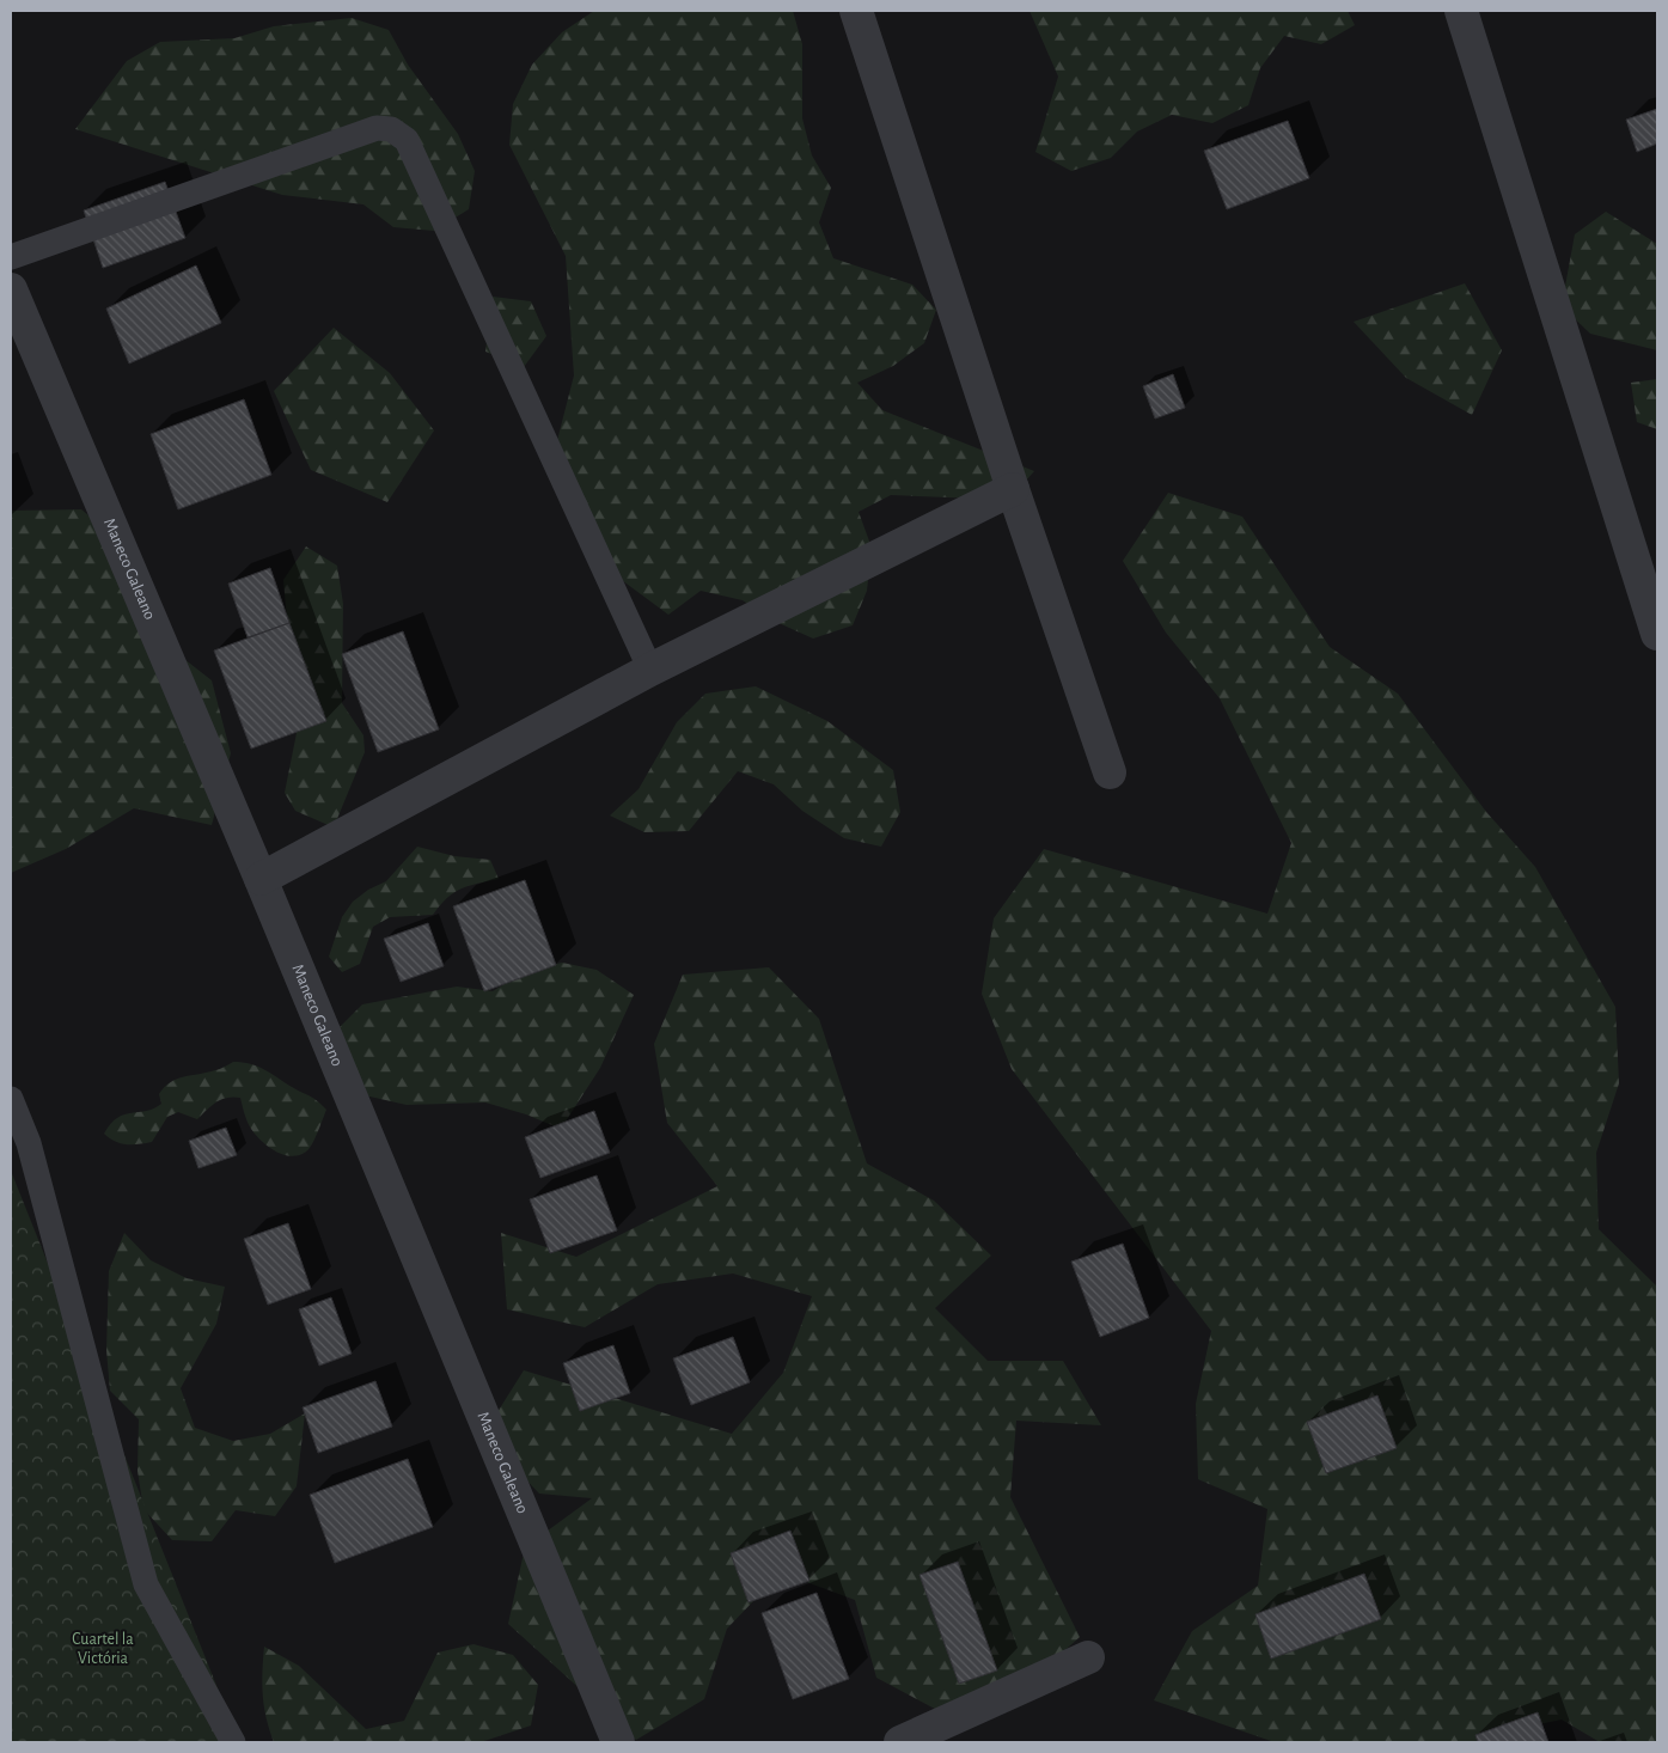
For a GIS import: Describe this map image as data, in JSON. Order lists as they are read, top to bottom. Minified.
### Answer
{"streets":{"street":["Maneco Galeano"]},"parks":["Cuartel la Victória"]}
